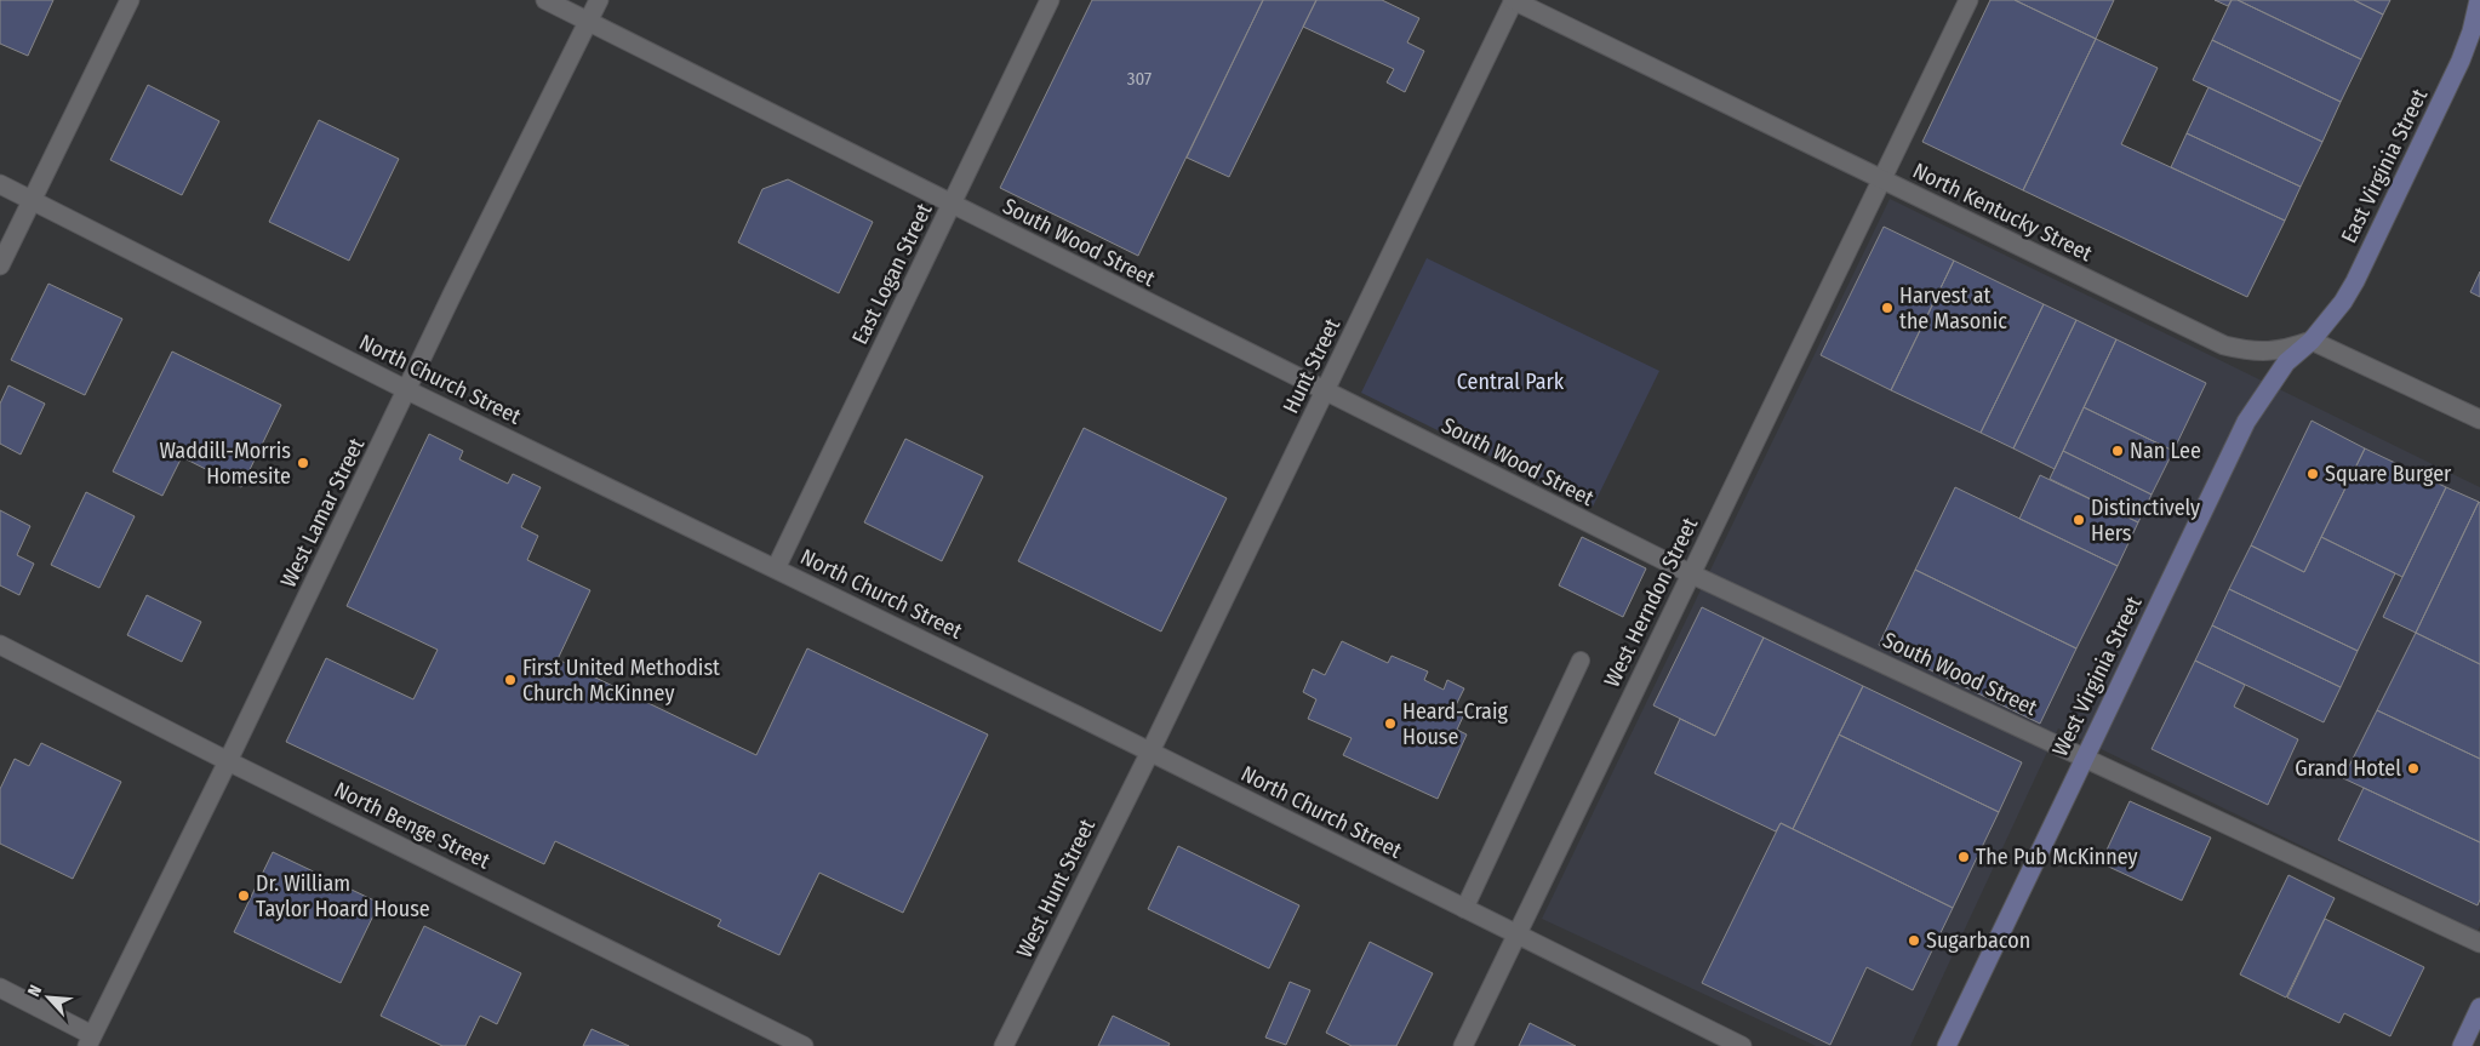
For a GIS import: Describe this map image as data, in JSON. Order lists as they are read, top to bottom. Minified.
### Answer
{"streets":{"main road":["East Virginia Street","West Virginia Street"],"street":["North Kentucky Street","South Wood Street","East Logan Street","Hunt Street","North Church Street","West Lamar Street","West Herndon Street","North Benge Street","West Hunt Street"]},"crossings":[["East Virginia Street","North Kentucky Street"],["East Virginia Street","West Virginia Street"],["North Kentucky Street","Hunt Street"],["North Kentucky Street","West Herndon Street"],["North Kentucky Street","West Virginia Street"],["South Wood Street","East Logan Street"],["South Wood Street","Hunt Street"],["South Wood Street","West Lamar Street"],["South Wood Street","West Herndon Street"],["South Wood Street","West Virginia Street"],["East Logan Street","North Church Street"],["Hunt Street","North Church Street"],["Hunt Street","West Hunt Street"],["North Church Street","West Lamar Street"],["North Church Street","West Herndon Street"],["North Church Street","West Hunt Street"],["West Lamar Street","North Benge Street"]],"parks":["Central Park"],"places":["Harvest at the Masonic","Nan Lee","Waddill-Morris Homesite","Square Burger","Distinctively Hers","First United Methodist Church McKinney","Heard-Craig House","Grand Hotel","The Pub McKinney","Dr. William Taylor Hoard House","Sugarbacon"],"house_numbers":["307"],"north":"top left"}
